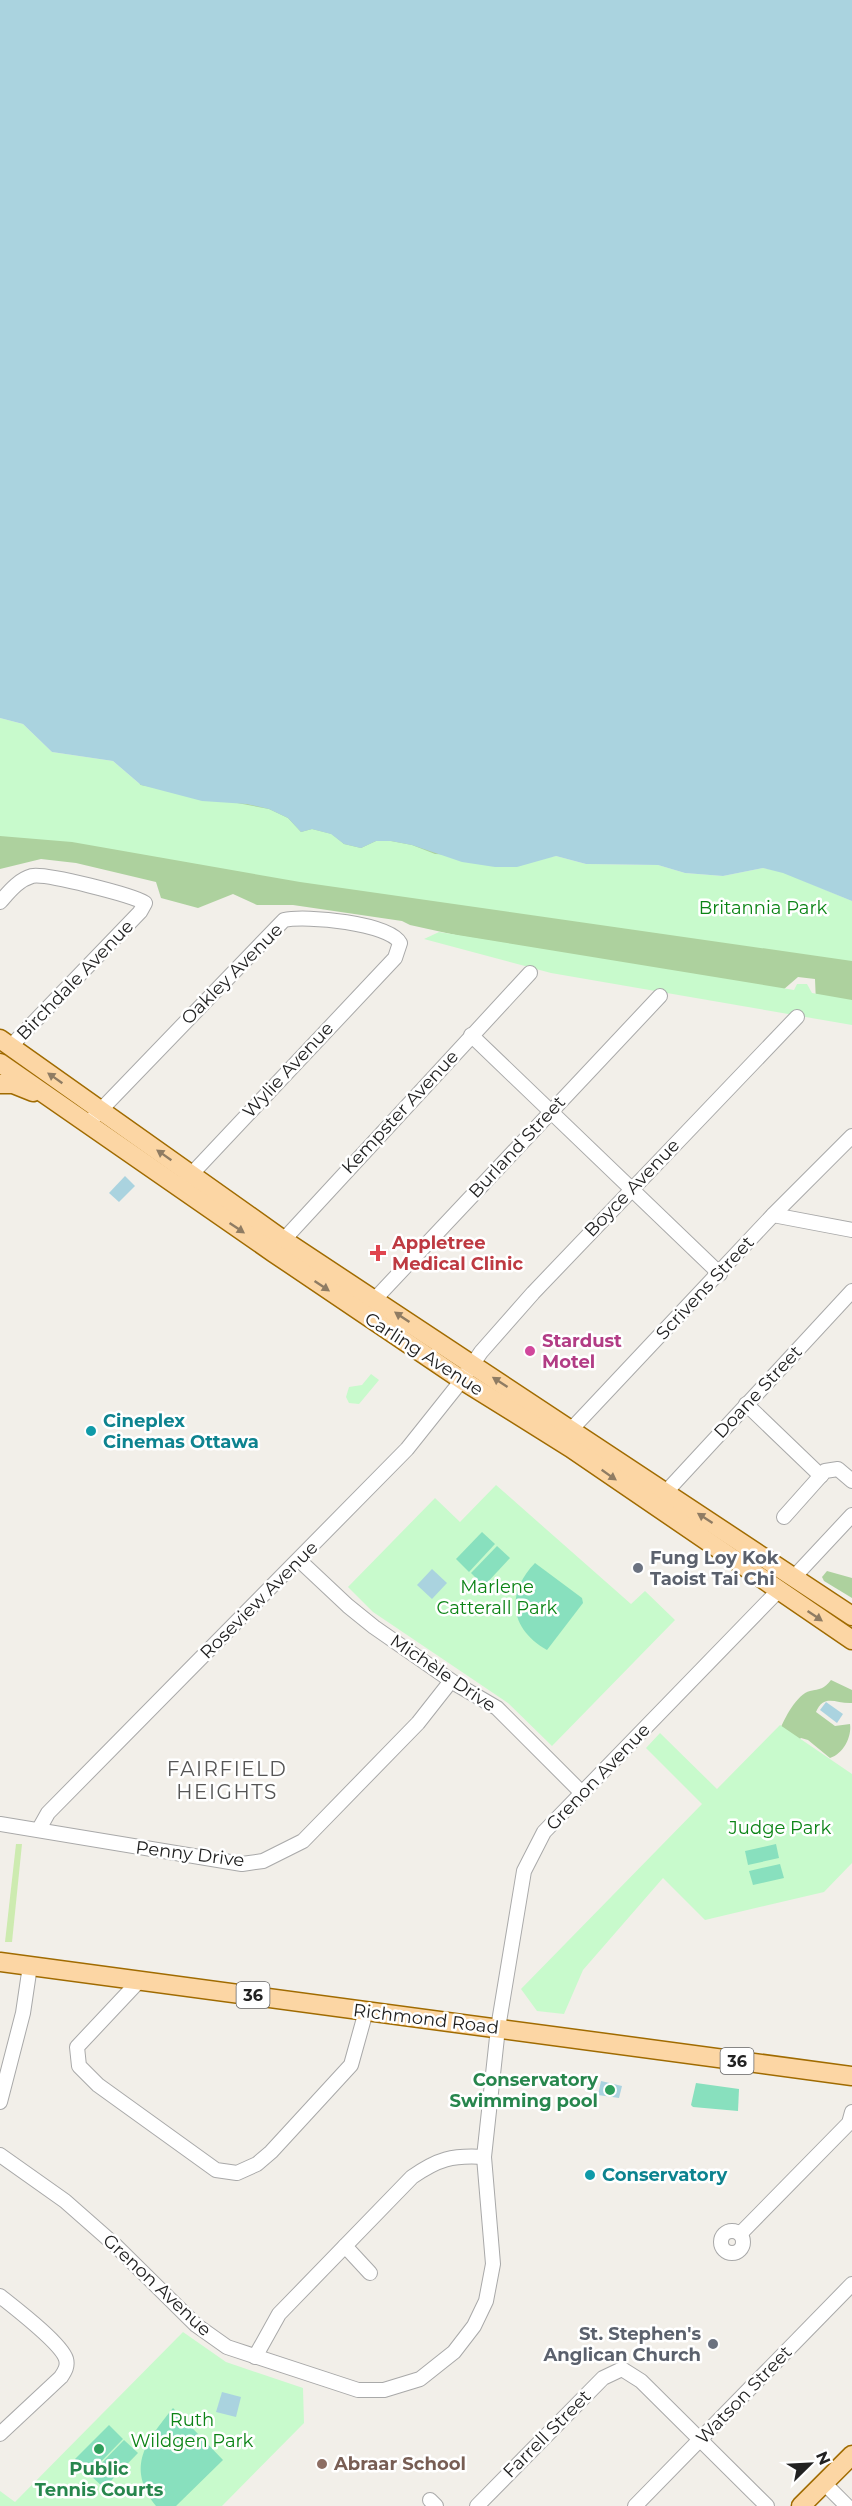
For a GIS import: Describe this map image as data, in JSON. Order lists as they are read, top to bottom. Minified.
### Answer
{"streets":{"main road":["Carling Avenue","36","Richmond Road"],"street":["Oakley Avenue","Birchdale Avenue","Wylie Avenue","Kempster Avenue","Burland Street","Boyce Avenue","Scrivens Street","Doane Street","Roseview Avenue","Michèle Drive","Grenon Avenue","Penny Drive","Watson Street","Farrell Street"]},"crossings":[["Oakley Avenue","Wylie Avenue"],["Oakley Avenue","Carling Avenue"],["Birchdale Avenue","Carling Avenue"],["Wylie Avenue","Carling Avenue"],["Kempster Avenue","Carling Avenue"],["Burland Street","Carling Avenue"],["Boyce Avenue","Carling Avenue"],["Boyce Avenue","Roseview Avenue"],["Scrivens Street","Carling Avenue"],["Carling Avenue","Doane Street"],["Carling Avenue","Roseview Avenue"],["Carling Avenue","Grenon Avenue"],["Roseview Avenue","Michèle Drive"],["Roseview Avenue","Penny Drive"],["Michèle Drive","Grenon Avenue"],["Michèle Drive","Penny Drive"],["Grenon Avenue","Richmond Road"],["Watson Street","Farrell Street"]],"districts":["FAIRFIELD HEIGHTS"],"parks":["Britannia Park","Marlene Catterall Park","Judge Park","Ruth Wildgen Park"],"places":{"health":["Appletree Medical Clinic"],"other":["Stardust Motel","Cineplex Cinemas Ottawa","Fung Loy Kok Taoist Tai Chi","Conservatory Swimming pool","Conservatory","St. Stephen's Anglican Church","Public Tennis Courts","Abraar School"]},"north":"top right"}
